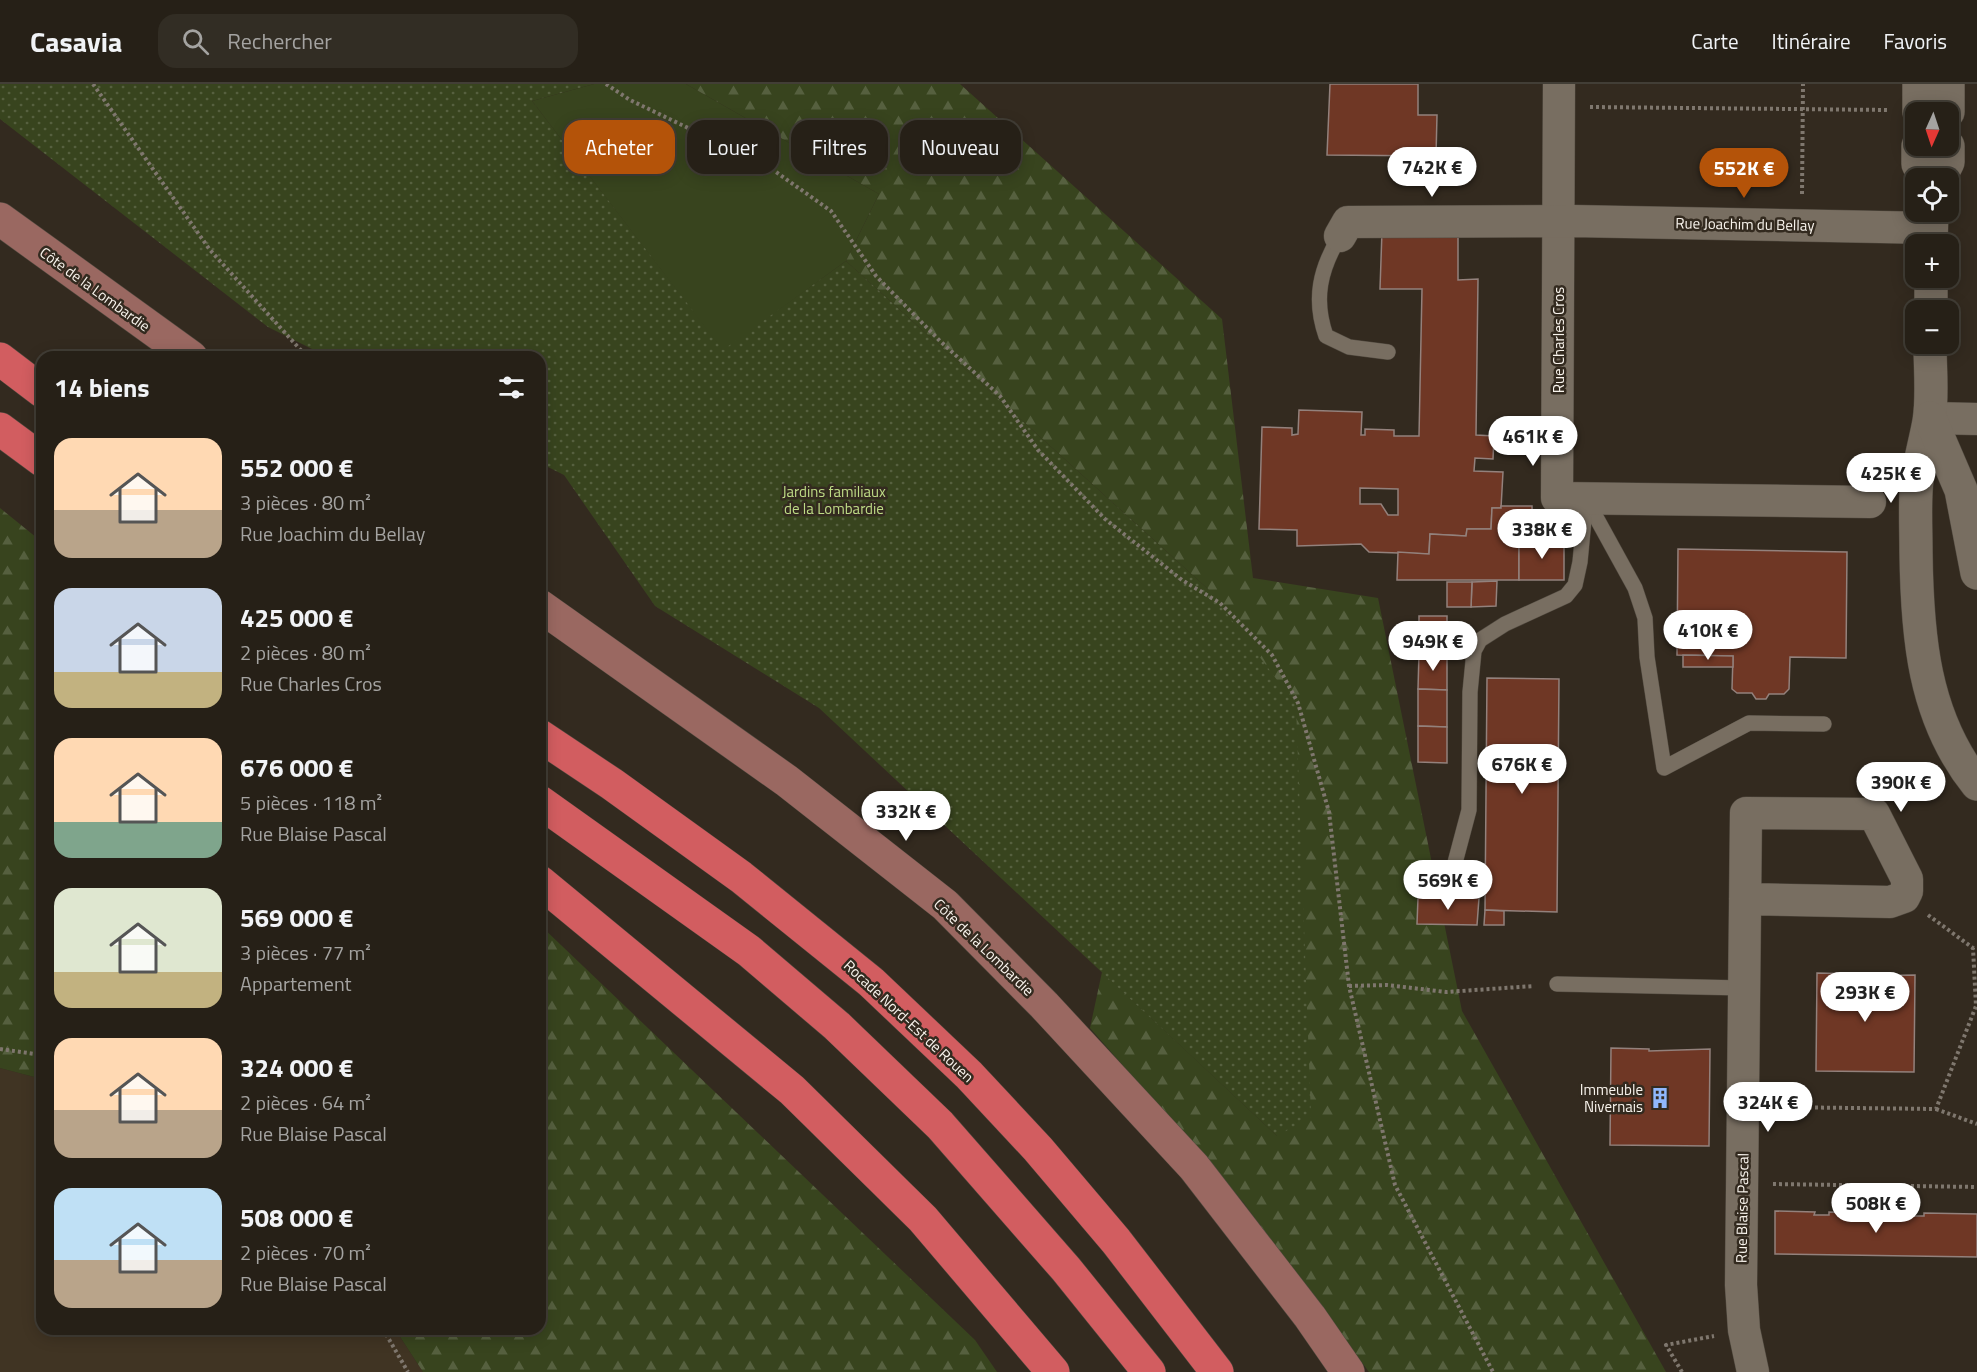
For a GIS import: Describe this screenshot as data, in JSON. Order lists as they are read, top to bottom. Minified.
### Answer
{"streets":{"highway":["Rocade Nord-Est de Rouen"],"main road":["Côte de la Lombardie"],"street":["Rue Joachim du Bellay","Rue Charles Cros","Rue Blaise Pascal"]},"crossings":[["Rue Joachim du Bellay","Rue Charles Cros"]],"parks":["Jardins familiaux de la Lombardie"],"places":{"building":["Immeuble Nivernais"]},"north":"bottom","page":{"header":"Casavia","search":"Rechercher","nav":["Carte","Itinéraire","Favoris"],"map_buttons":["+","−"],"chip":["Acheter","Louer","Filtres","Nouveau"],"price":["742K €","552K €","461K €","425K €","338K €","410K €","949K €","676K €","390K €","332K €","569K €","293K €","324K €","508K €"],"heading":"14 biens","list":[{"name":"552 000 €","note":"3 pièces · 80 m² · Rue Joachim du Bellay"},{"name":"425 000 €","note":"2 pièces · 80 m² · Rue Charles Cros"},{"name":"676 000 €","note":"5 pièces · 118 m² · Rue Blaise Pascal"},{"name":"569 000 €","note":"3 pièces · 77 m² · Appartement"},{"name":"324 000 €","note":"2 pièces · 64 m² · Rue Blaise Pascal"},{"name":"508 000 €","note":"2 pièces · 70 m² · Rue Blaise Pascal"}]}}
